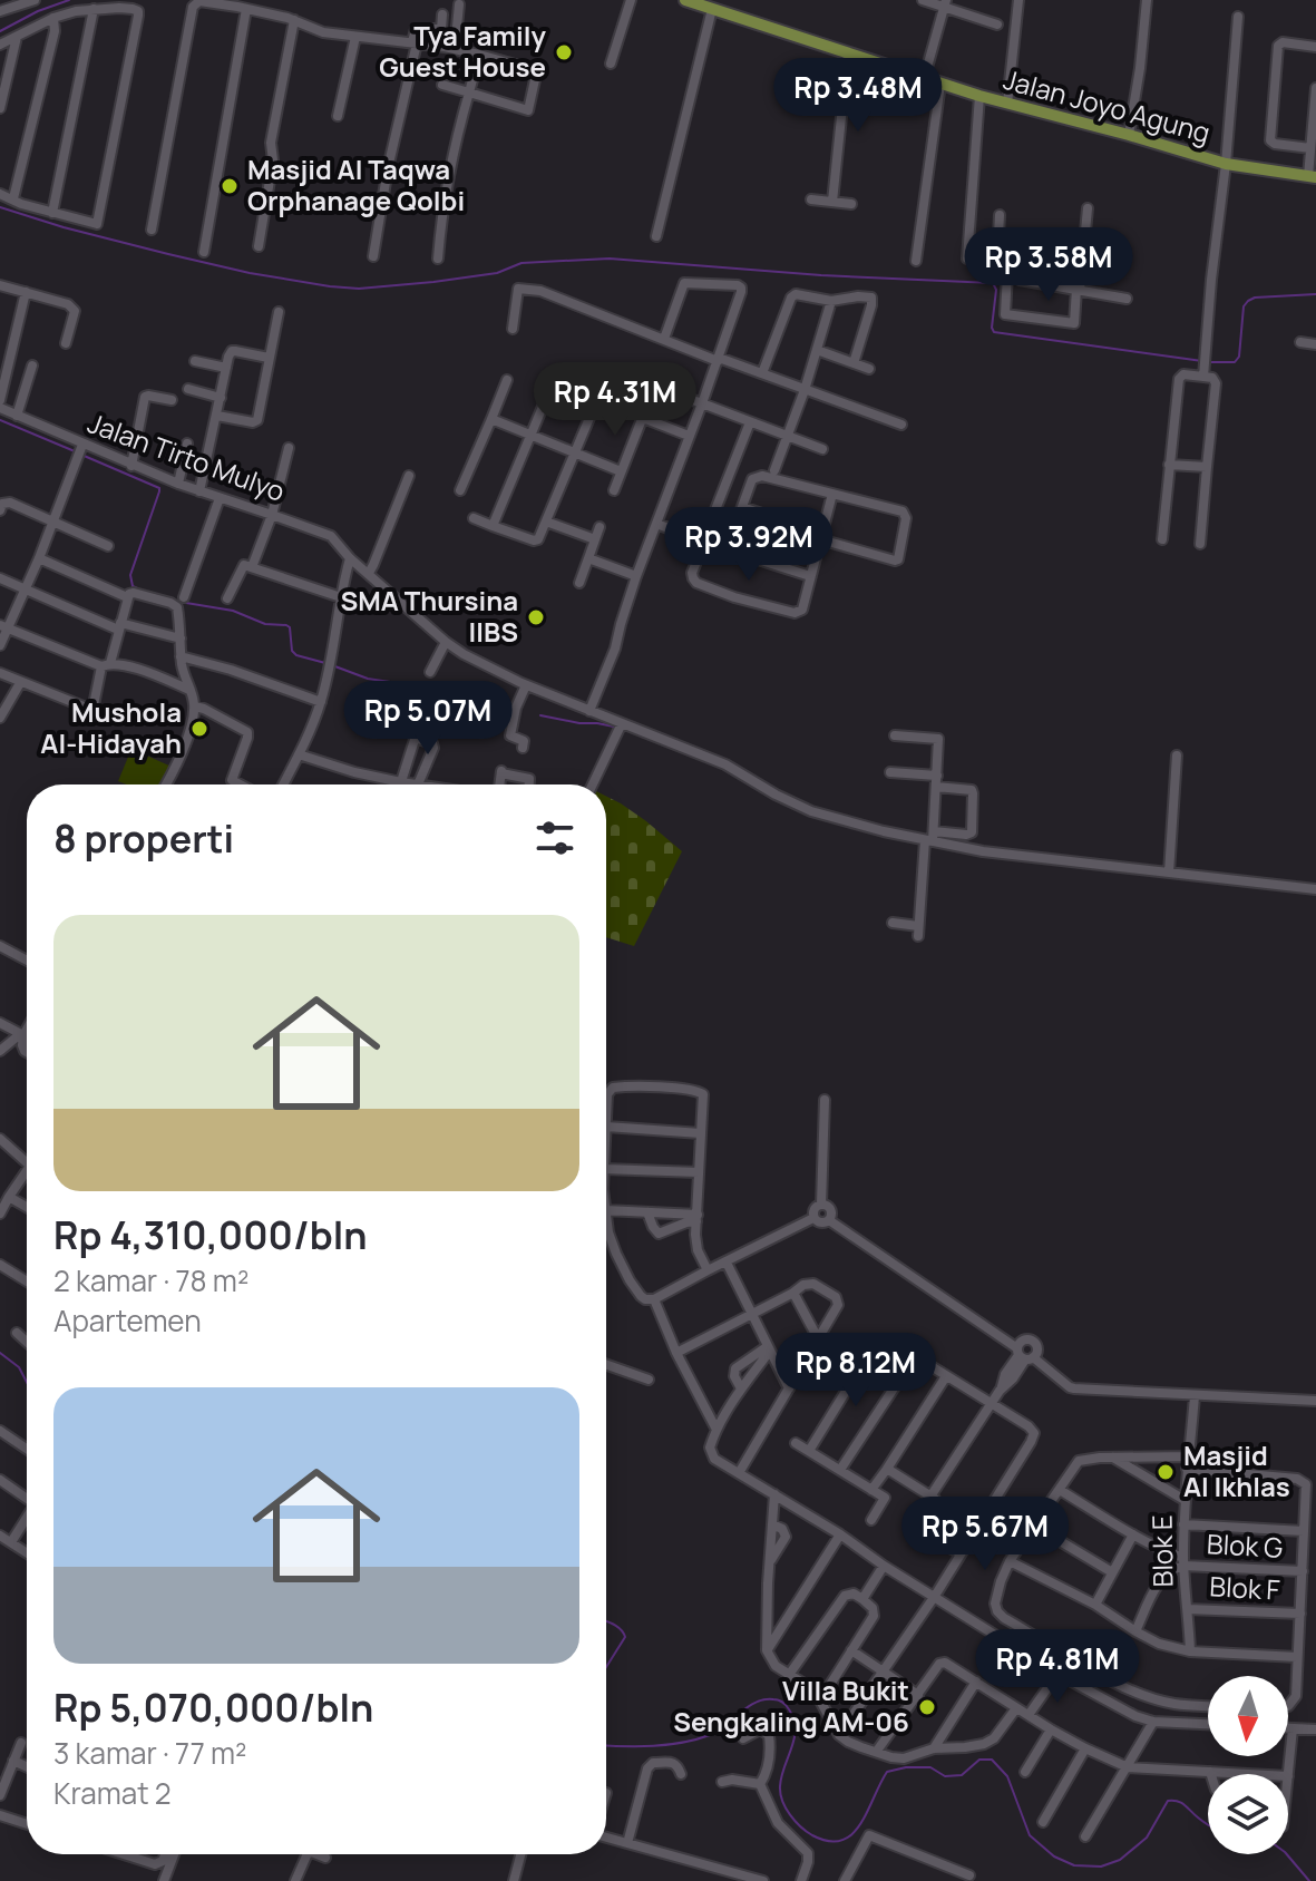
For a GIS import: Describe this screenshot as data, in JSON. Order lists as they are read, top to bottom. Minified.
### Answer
{"streets":{"main road":["Jalan Joyo Agung"],"street":["Jalan Tirto Mulyo","Blok G","Blok E","Blok F"]},"crossings":[["Blok G","Blok E"],["Blok E","Blok F"]],"places":["Tya Family Guest House","Masjid Al Taqwa Orphanage Qolbi","SMA Thursina IIBS","Mushola Al-Hidayah","Masjid Al Ikhlas","Villa Bukit Sengkaling AM-06"],"north":"bottom","page":{"price":["Rp 3.48M","Rp 3.58M","Rp 4.31M","Rp 3.92M","Rp 5.07M","Rp 8.12M","Rp 5.67M","Rp 4.81M"],"heading":"8 properti","list":[{"name":"Rp 4,310,000/bln","note":"2 kamar · 78 m² · Apartemen"},{"name":"Rp 5,070,000/bln","note":"3 kamar · 77 m² · Kramat 2"}]}}
